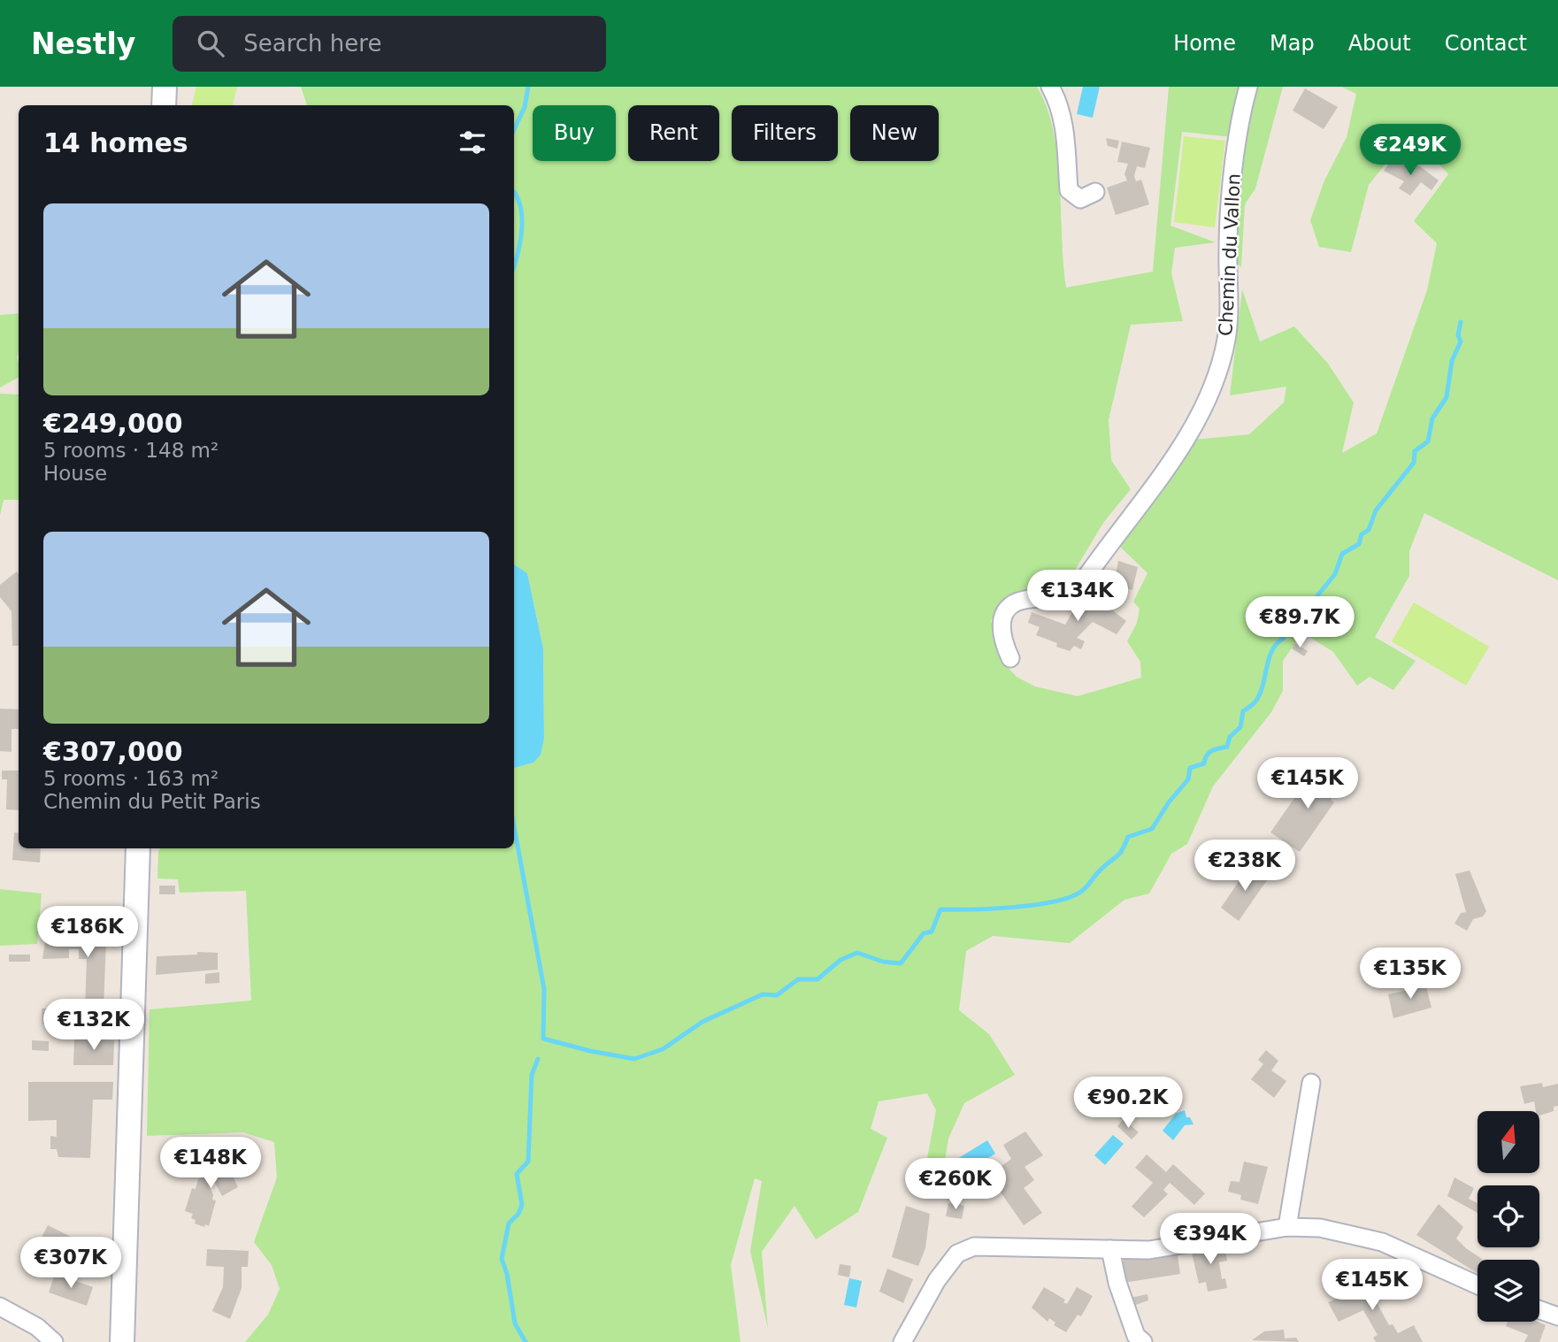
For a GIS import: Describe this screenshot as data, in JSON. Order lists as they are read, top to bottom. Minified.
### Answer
{"streets":{"street":["Chemin du Vallon"]},"north":"top","page":{"header":"Nestly","search":"Search here","nav":["Home","Map","About","Contact"],"chip":["Buy","Rent","Filters","New"],"heading":"14 homes","price":["€249K","€134K","€89.7K","€145K","€238K","€186K","€135K","€132K","€90.2K","€148K","€260K","€394K","€307K","€145K"],"list":[{"name":"€249,000","note":"5 rooms · 148 m² · House"},{"name":"€307,000","note":"5 rooms · 163 m² · Chemin du Petit Paris"}]}}
